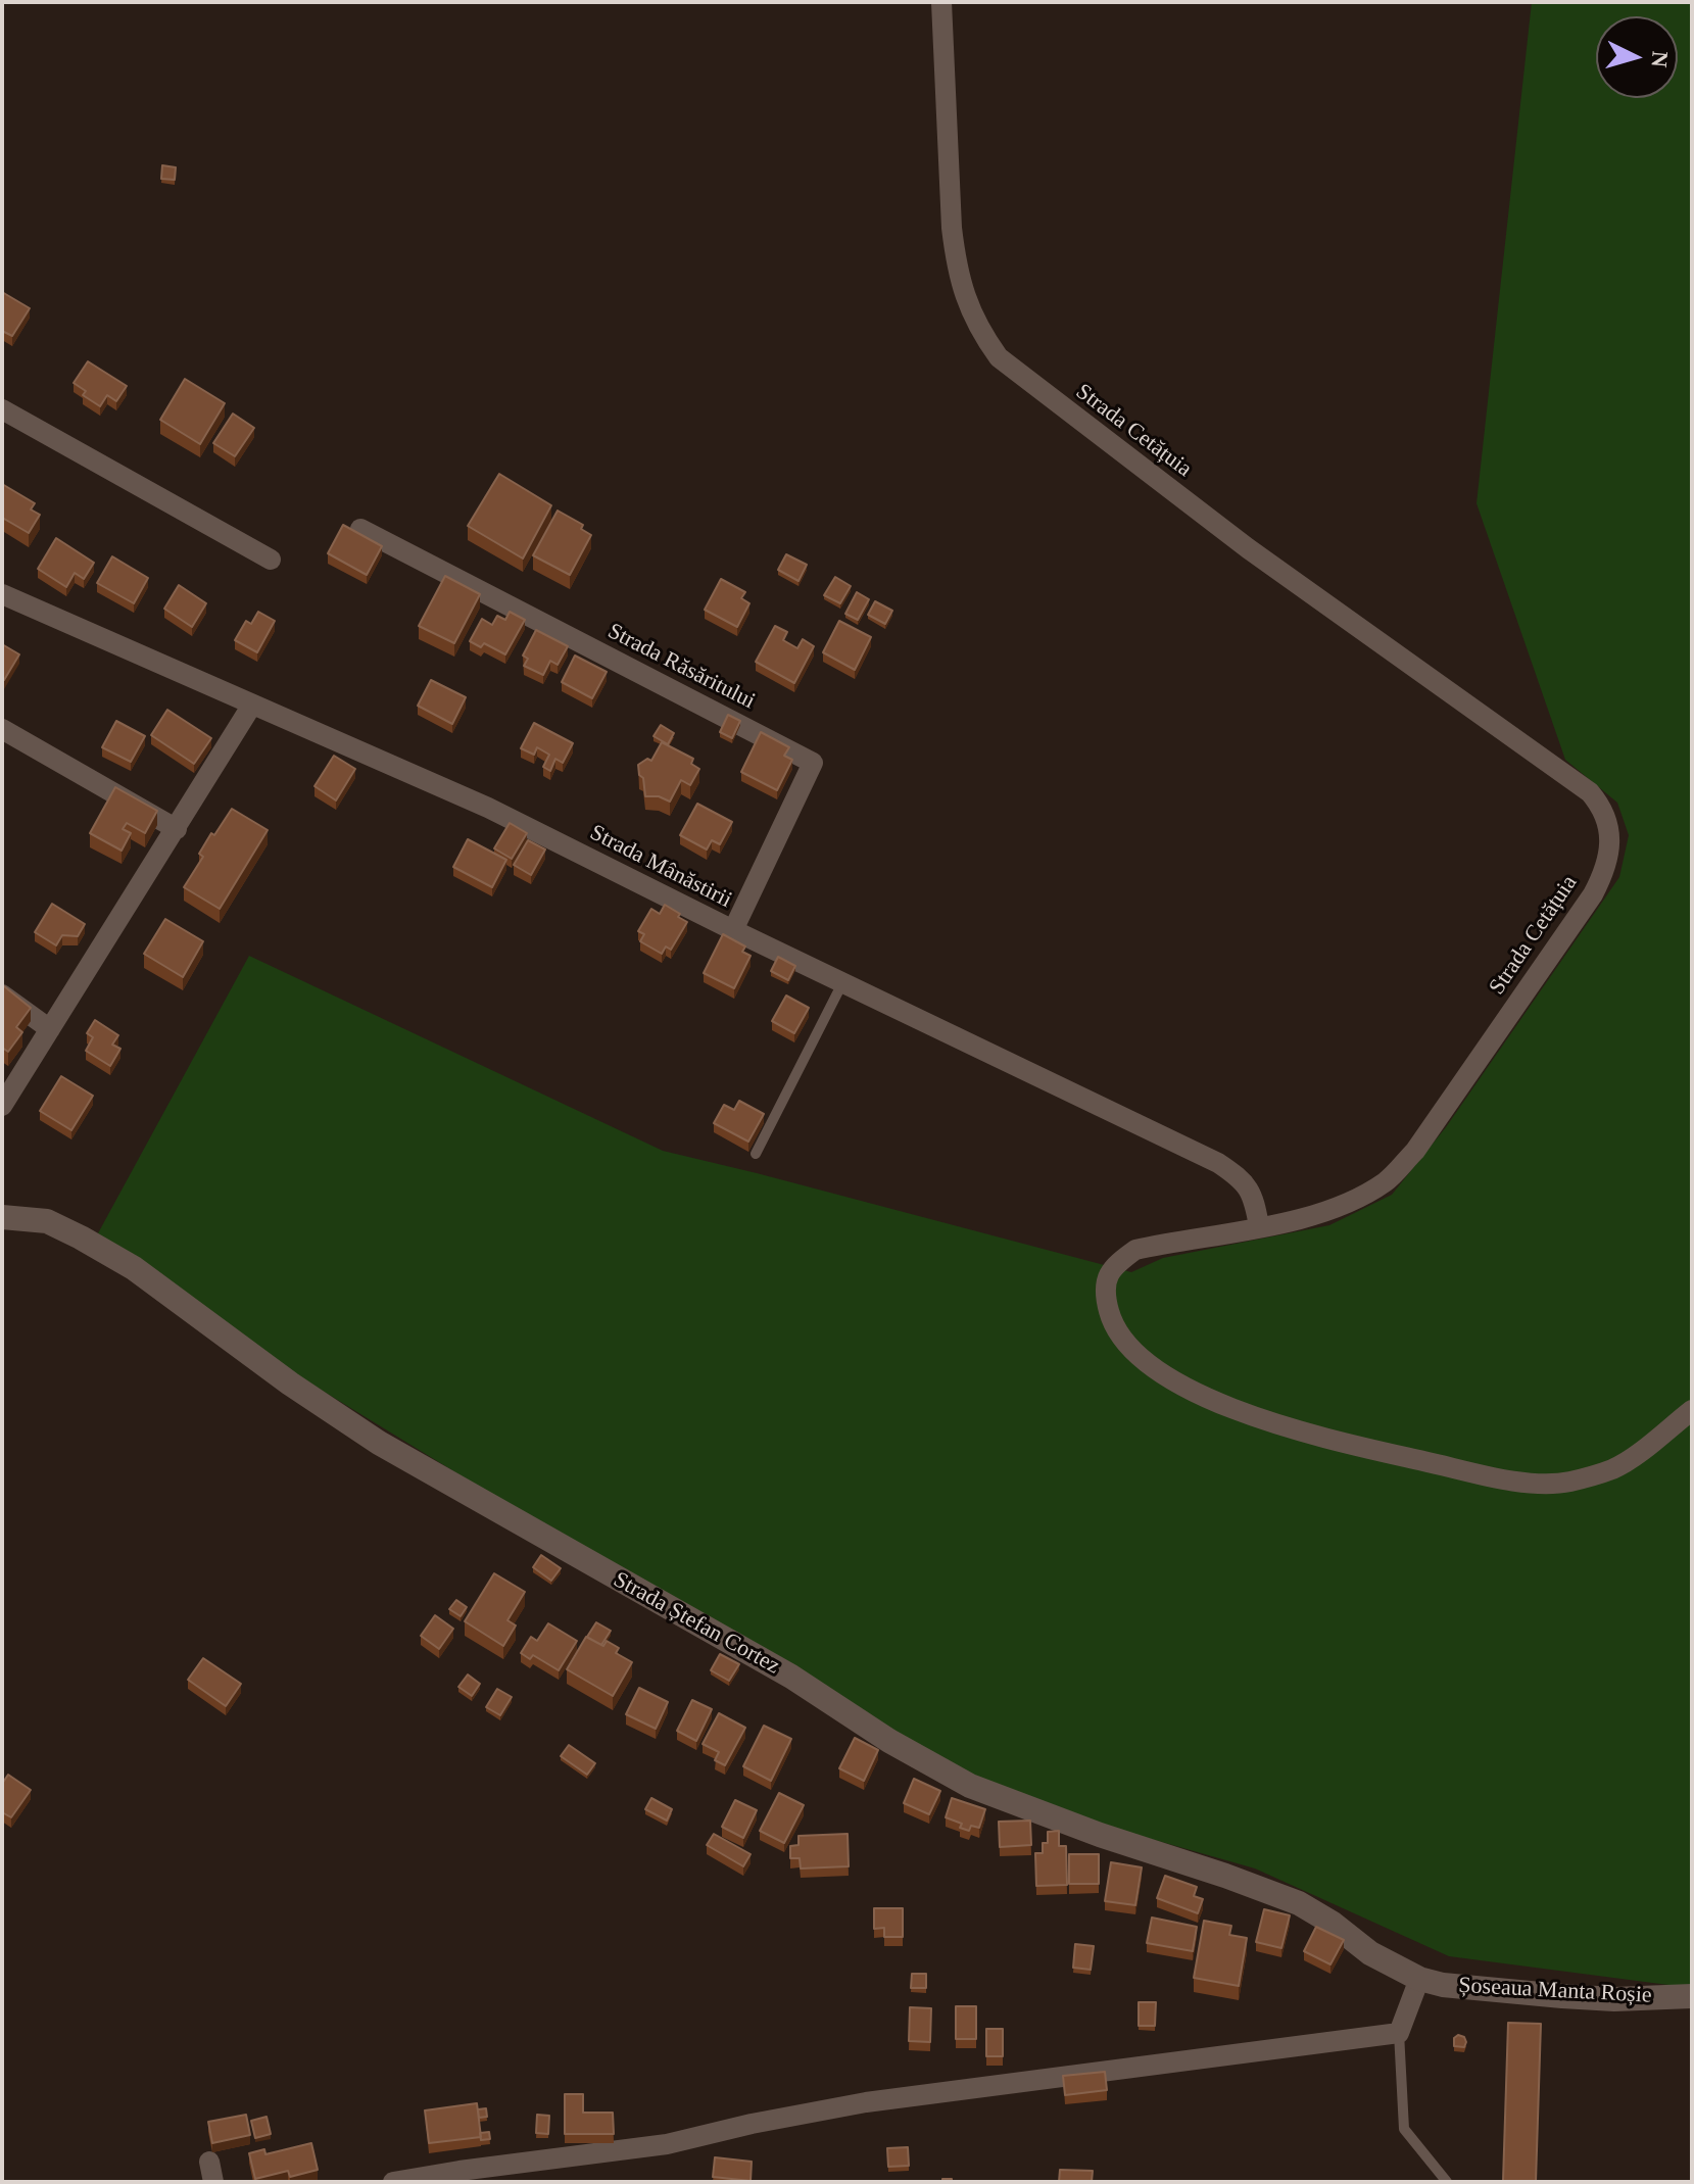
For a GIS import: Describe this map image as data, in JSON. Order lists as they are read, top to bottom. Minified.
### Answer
{"streets":{"street":["Strada Cetățuia","Strada Răsăritului","Strada Mânăstirii","Strada Ștefan Cortez","Șoseaua Manta Roșie"]},"crossings":[["Strada Cetățuia","Strada Mânăstirii"],["Strada Răsăritului","Strada Mânăstirii"],["Strada Ștefan Cortez","Șoseaua Manta Roșie"]],"north":"right"}
